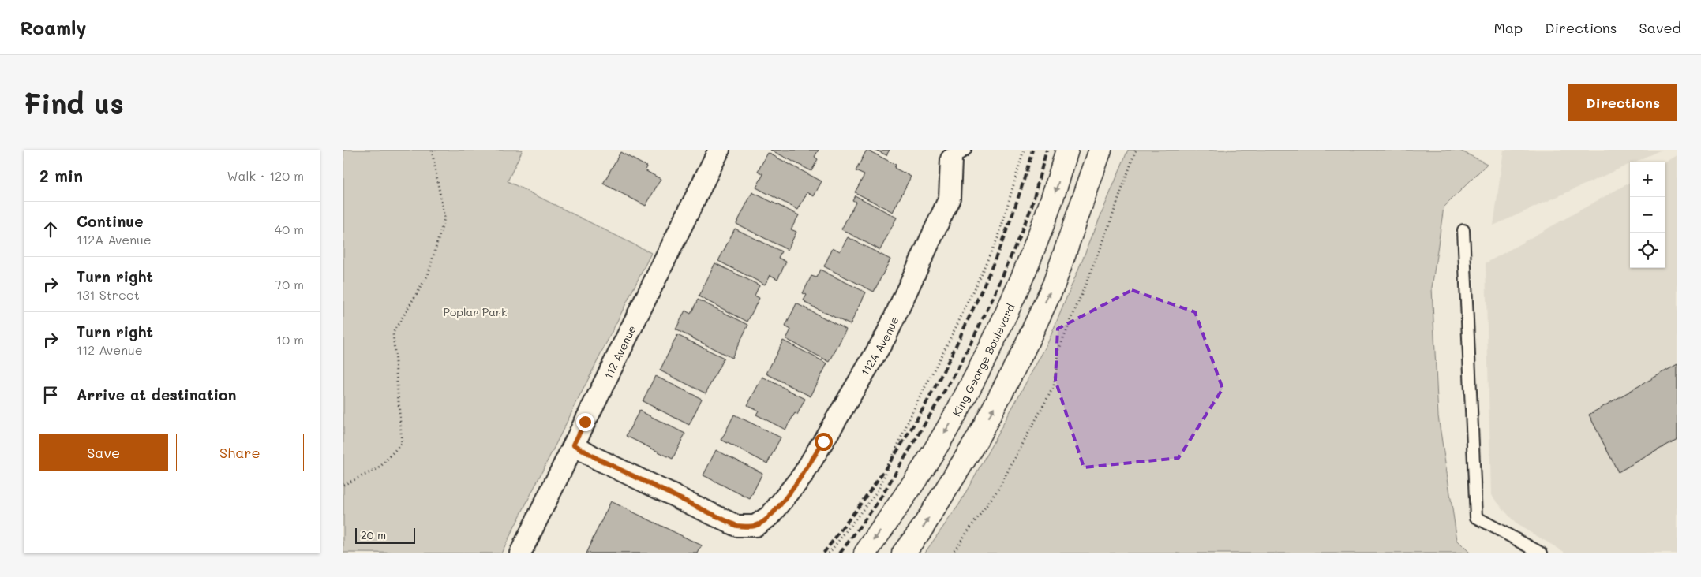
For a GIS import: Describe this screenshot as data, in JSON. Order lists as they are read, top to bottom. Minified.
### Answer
{"streets":{"main road":["King George Boulevard"],"street":["112A Avenue","112 Avenue"]},"crossings":[["112A Avenue","112 Avenue"]],"parks":["Poplar Park"],"scale_bar":"20 m","page":{"header":"Roamly","nav":["Map","Directions","Saved"],"buttons":["Directions",["Save","Share"]],"title":"Find us","heading":["2 min","Walk · 120 m"],"map_buttons":["+","−"],"list":[["Continue","112A Avenue","40 m"],["Turn right","131 Street","70 m"],["Turn right","112 Avenue","10 m"],"Arrive at destination"],"scale":"20 m"}}
